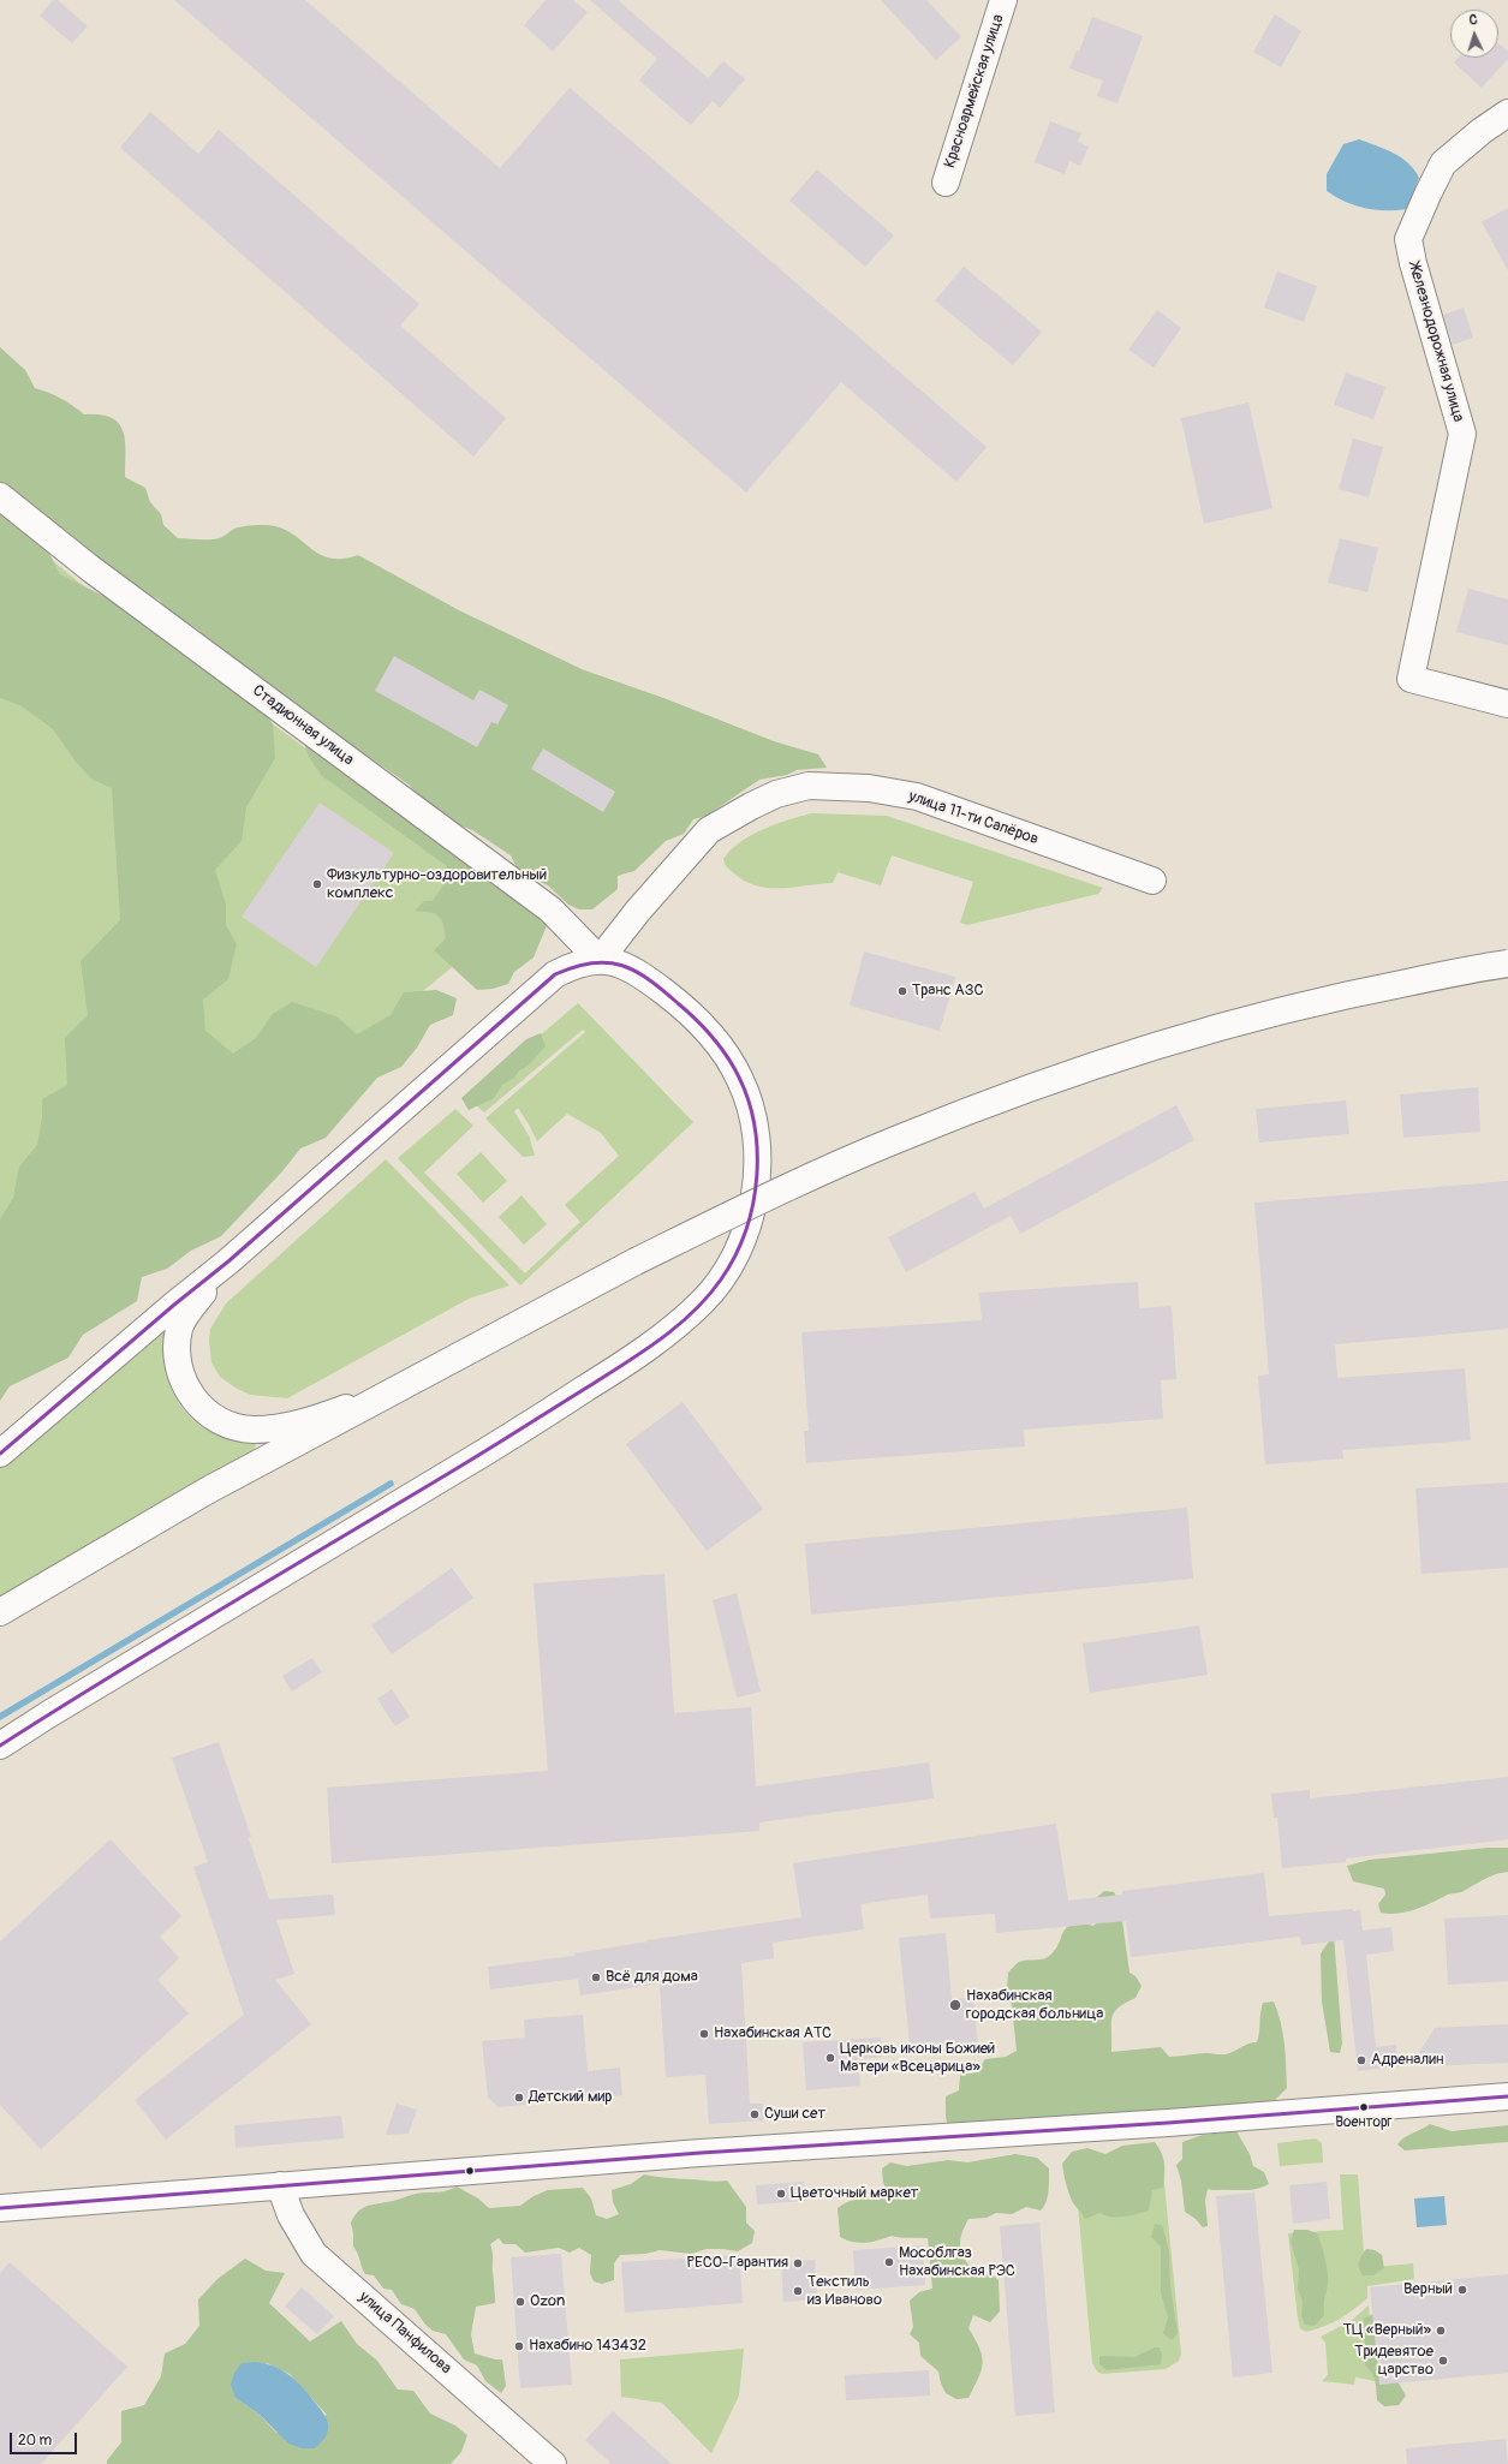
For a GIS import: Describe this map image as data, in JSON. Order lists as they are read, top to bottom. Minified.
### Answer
{"streets":{"street":["Красноармейская улица","Железнодорожная улица","Стадионная улица","улица 11-ти Сапёров","улица Панфилова"]},"crossings":[["Стадионная улица","улица 11-ти Сапёров"]],"places":["Физкультурно-оздоровительный комплекс","Транс АЗС","Всё для дома","Нахабинская городская больница","Нахабинская АТС","Церковь иконы Божией Матери «Всецарица»","Адреналин","Детский мир","Военторг","Суши сет","Цветочный маркет","Мособлгаз Нахабинская РЭС","РЕСО-Гарантия","Верный","Текстиль из Иваново","Ozon","ТЦ «Верный»","Нахабино 143432","Тридевятое царство"],"scale_bar":"20 m","north":"top"}
